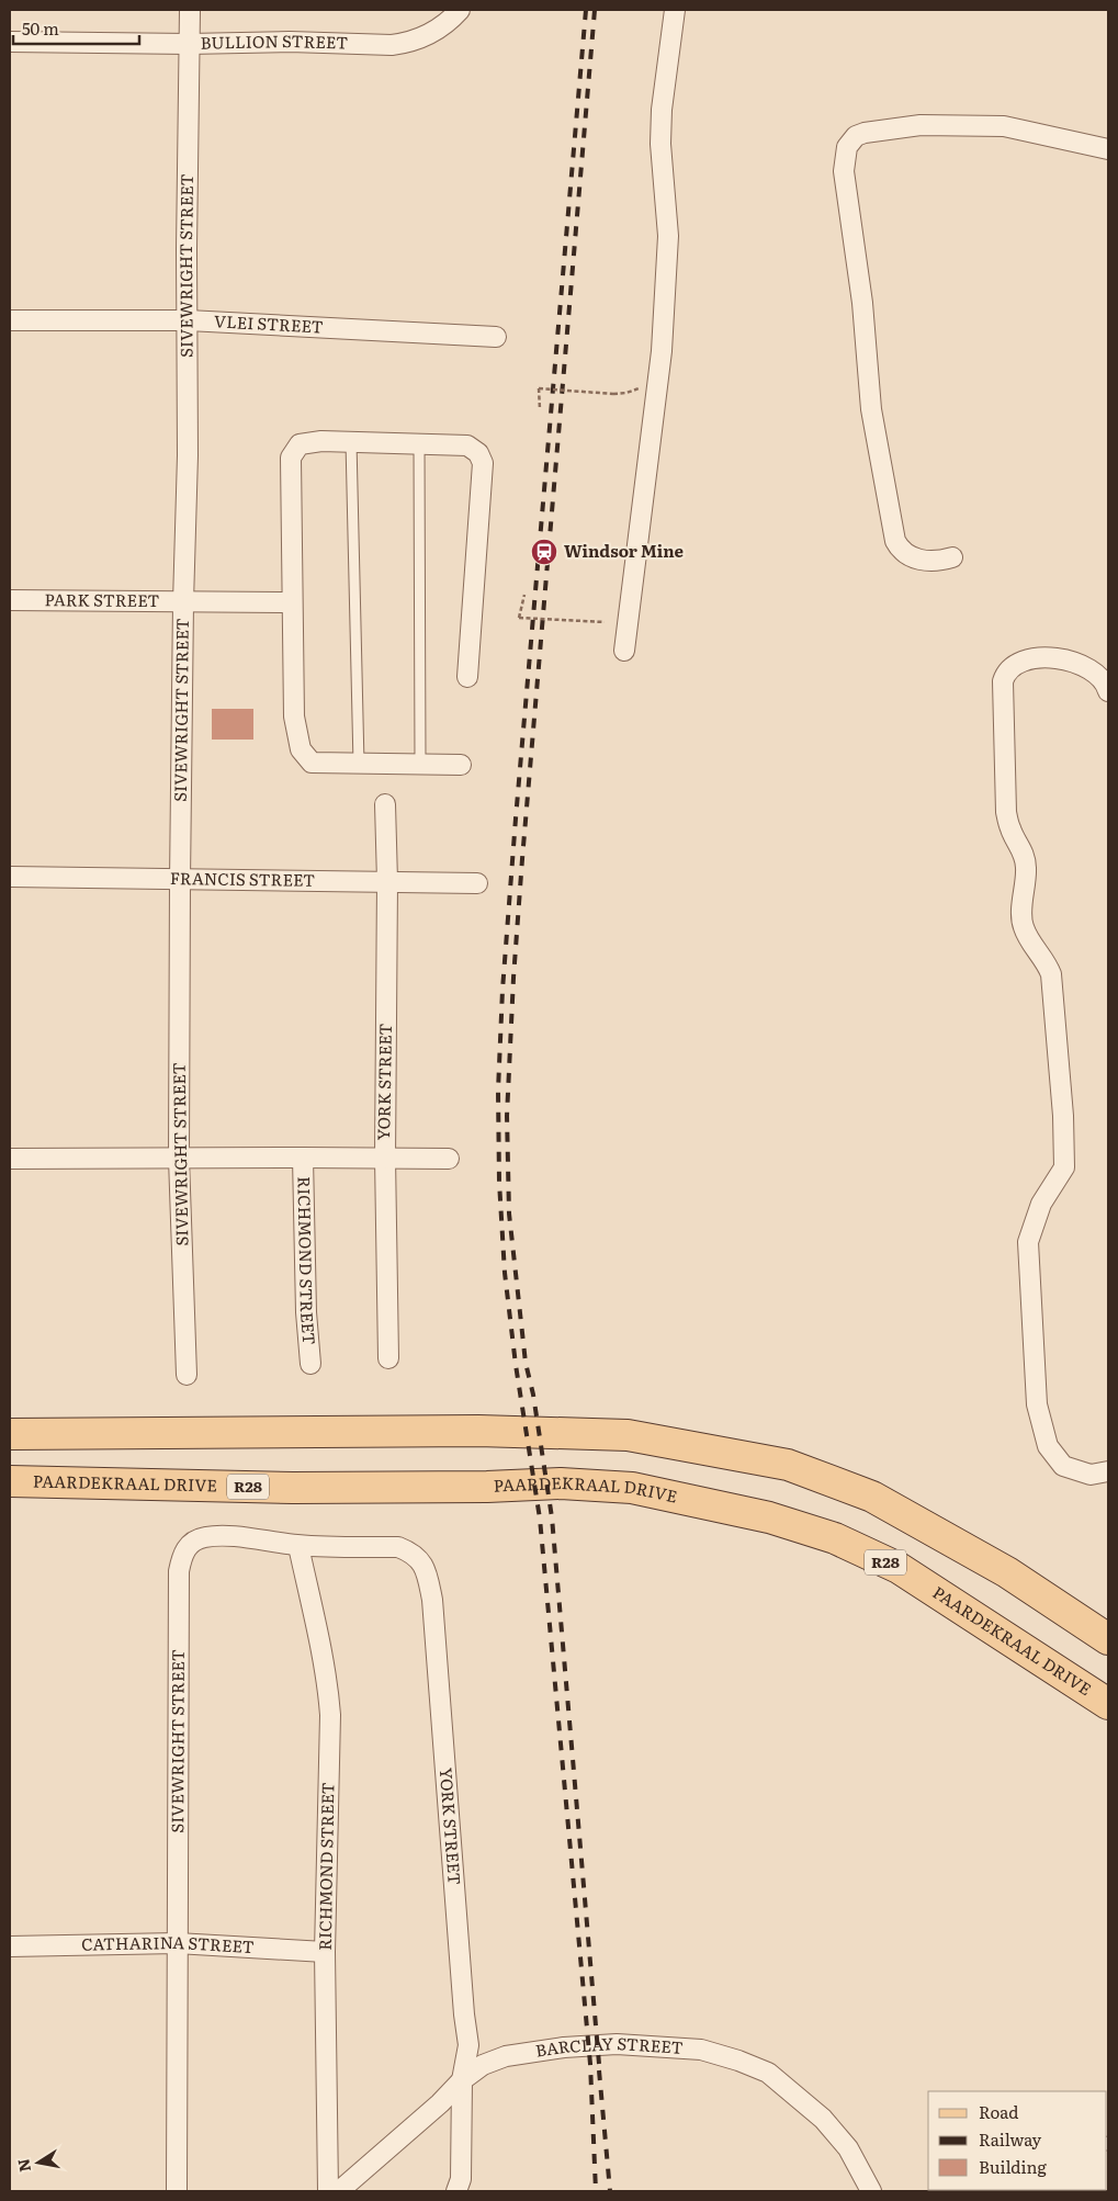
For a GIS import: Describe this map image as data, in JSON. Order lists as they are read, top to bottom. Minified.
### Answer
{"streets":{"main road":["PAARDEKRAAL DRIVE","R28"],"street":["BULLION STREET","SIVEWRIGHT STREET","VLEI STREET","PARK STREET","FRANCIS STREET","YORK STREET","RICHMOND STREET","CATHARINA STREET","BARCLAY STREET"]},"crossings":[["BULLION STREET","SIVEWRIGHT STREET"],["SIVEWRIGHT STREET","VLEI STREET"],["SIVEWRIGHT STREET","PARK STREET"],["SIVEWRIGHT STREET","FRANCIS STREET"],["SIVEWRIGHT STREET","YORK STREET"],["SIVEWRIGHT STREET","RICHMOND STREET"],["SIVEWRIGHT STREET","CATHARINA STREET"],["FRANCIS STREET","YORK STREET"],["YORK STREET","BARCLAY STREET"],["RICHMOND STREET","CATHARINA STREET"]],"places":{"station":["Windsor Mine"]},"legend":["Road","Railway","Building"],"scale_bar":"50 m","north":"left"}
